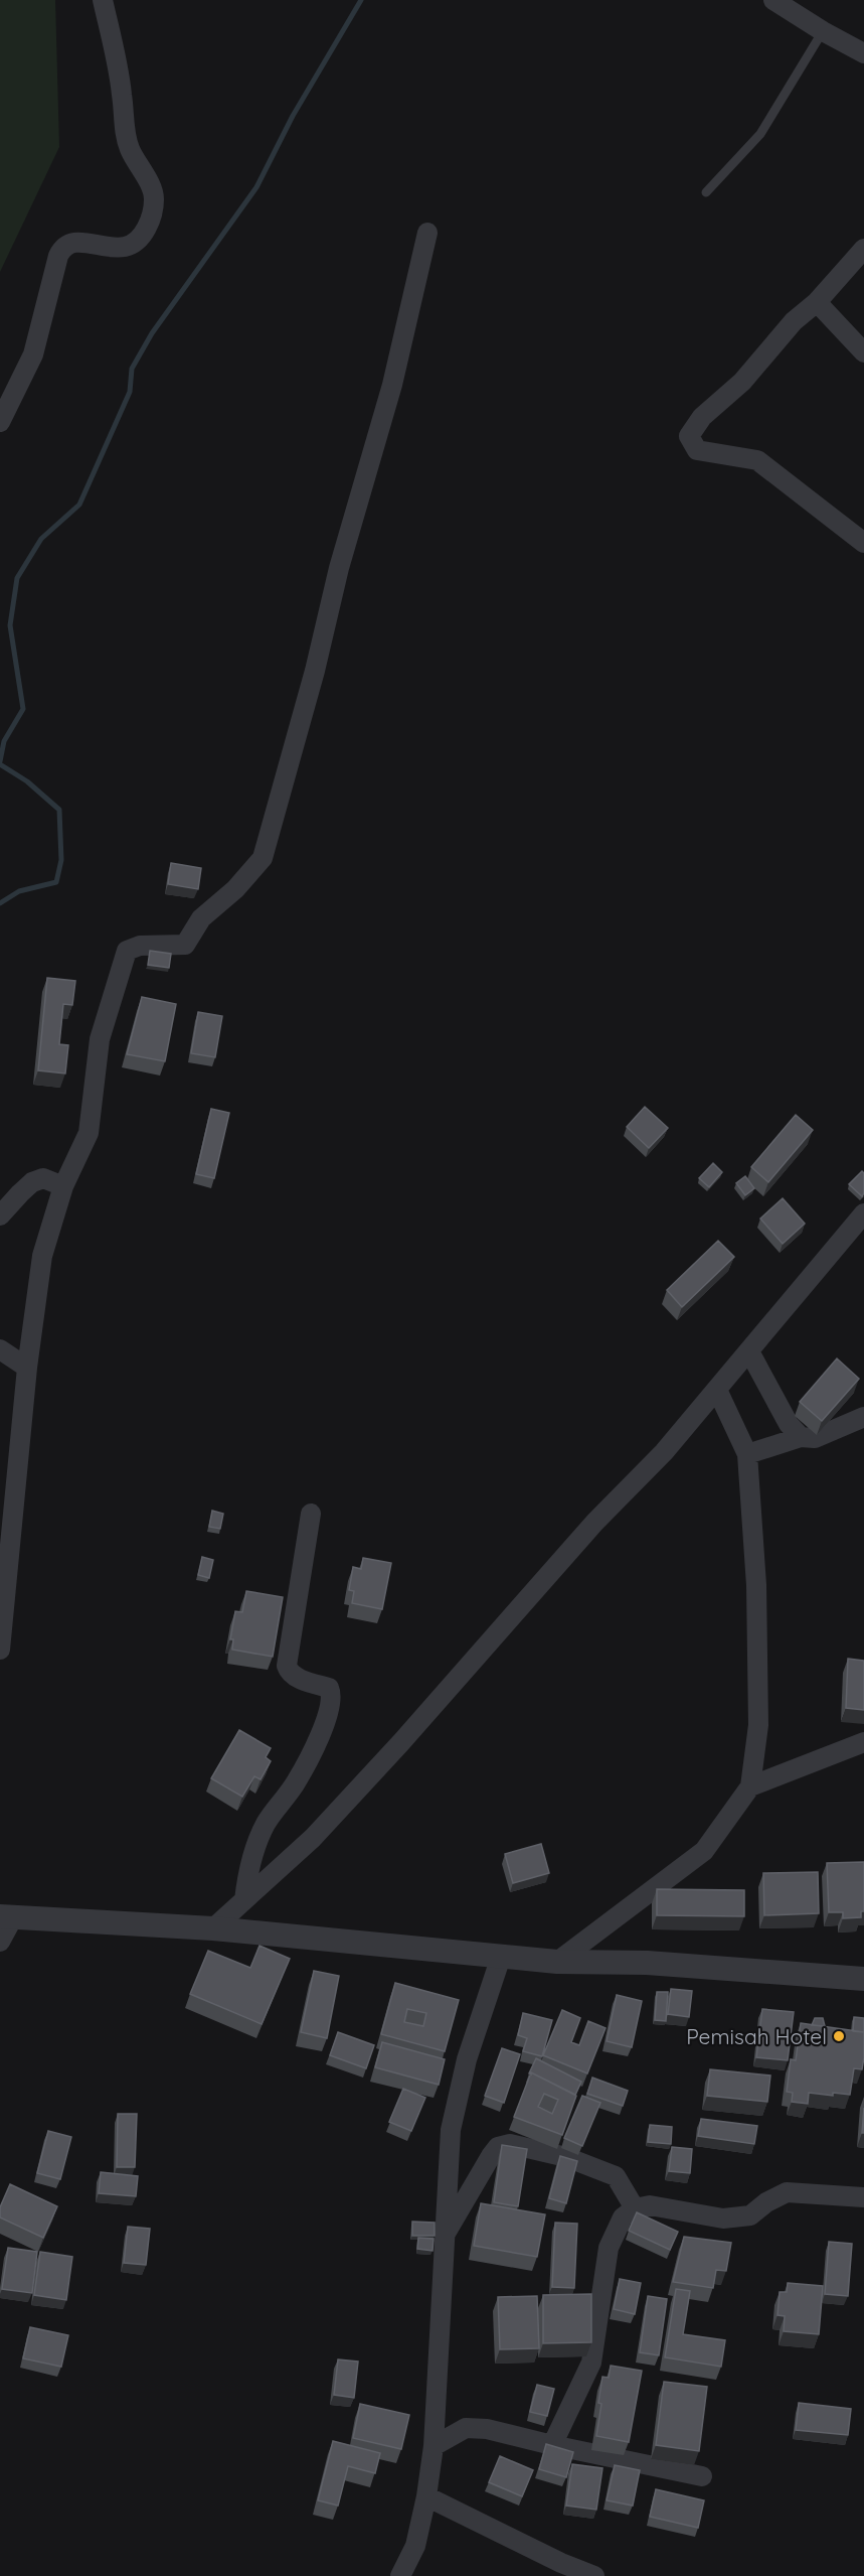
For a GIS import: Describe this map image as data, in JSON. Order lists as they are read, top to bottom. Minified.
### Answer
{"places":["Pemisah Hotel"]}
